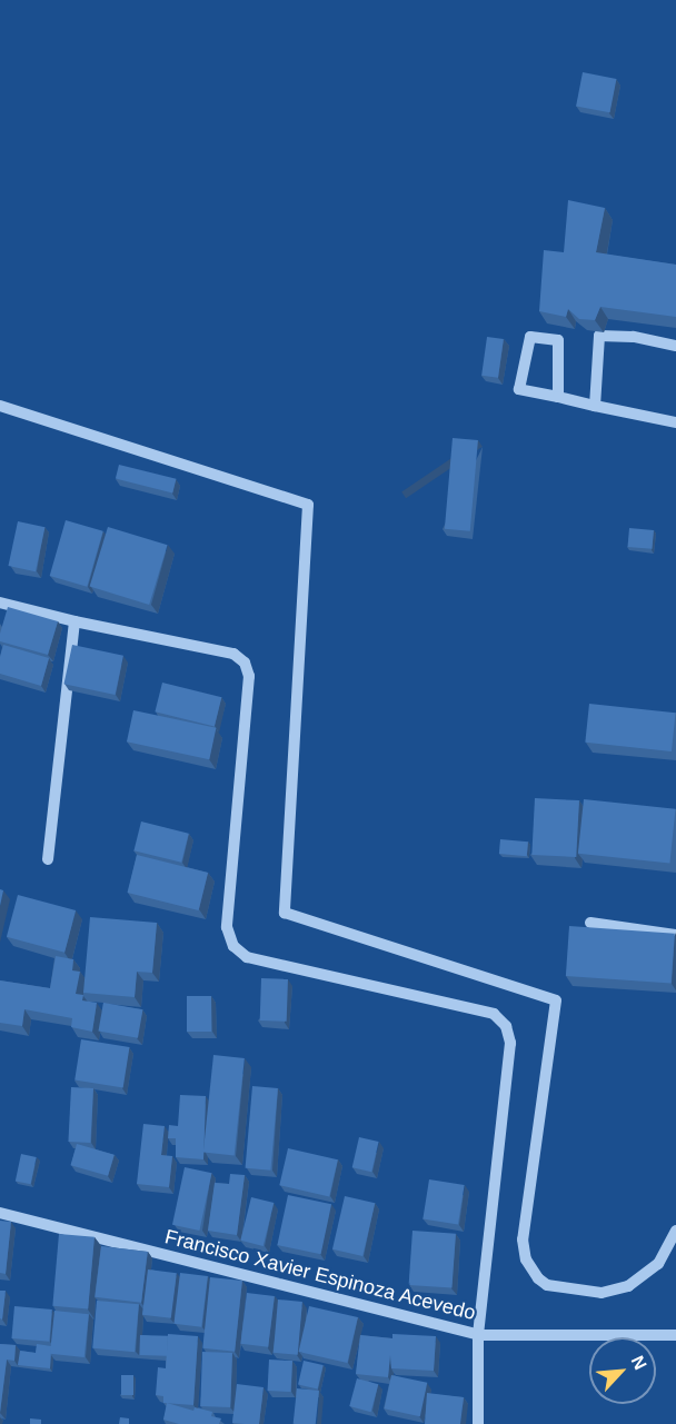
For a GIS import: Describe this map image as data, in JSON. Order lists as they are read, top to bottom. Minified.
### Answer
{"streets":{"street":["Francisco Xavier Espinoza Acevedo"]},"north":"top right"}
